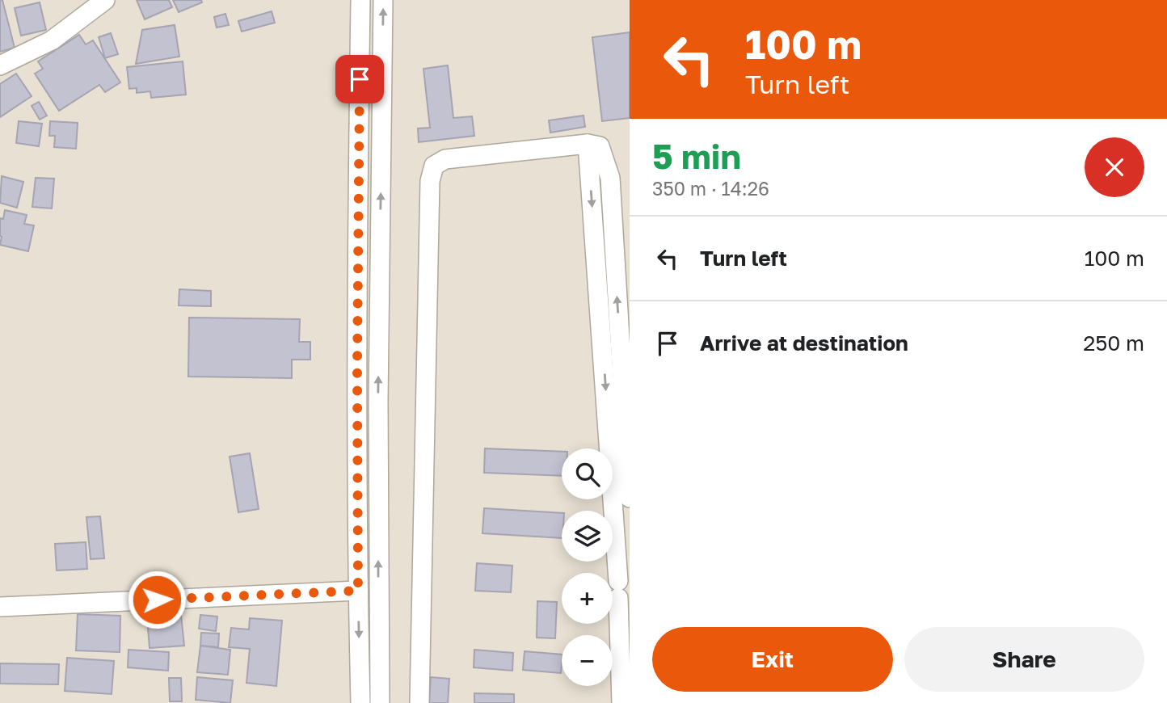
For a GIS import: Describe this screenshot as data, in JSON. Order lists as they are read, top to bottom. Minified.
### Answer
{"page":{"turn":["100 m","Turn left"],"heading":["5 min","350 m · 14:26"],"list":[{"name":"Turn left","value":"100 m"},{"name":"Arrive at destination","value":"250 m"}],"map_buttons":["+","−"],"buttons":["Exit","Share"]}}
